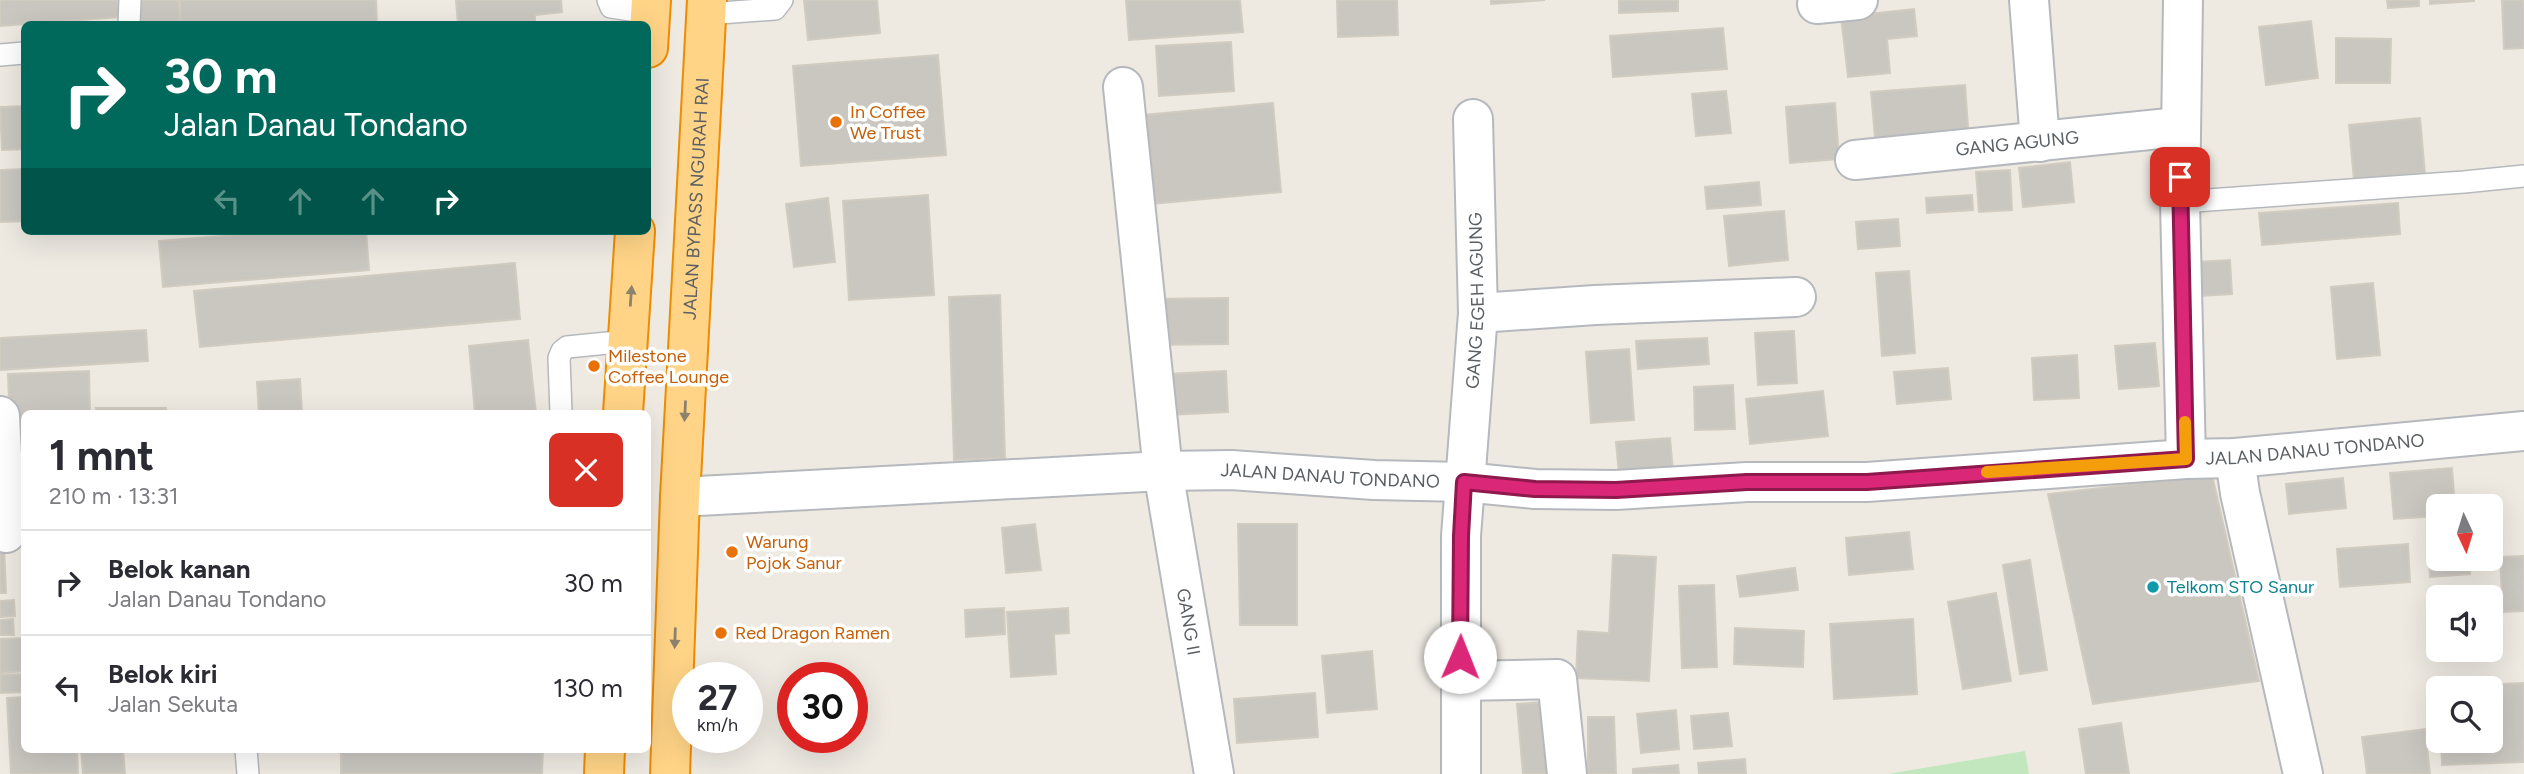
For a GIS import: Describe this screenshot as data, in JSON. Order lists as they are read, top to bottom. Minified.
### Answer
{"streets":{"highway":["JALAN BYPASS NGURAH RAI"],"street":["GANG AGUNG","GANG EGEH AGUNG","JALAN DANAU TONDANO","GANG II"]},"crossings":[["JALAN BYPASS NGURAH RAI","JALAN DANAU TONDANO"],["GANG EGEH AGUNG","JALAN DANAU TONDANO"],["JALAN DANAU TONDANO","GANG II"]],"one_way":["JALAN BYPASS NGURAH RAI"],"places":["In Coffee We Trust","Milestone Coffee Lounge","Warung Pojok Sanur","Telkom STO Sanur","Red Dragon Ramen"],"north":"bottom","page":{"turn":["30 m","Jalan Danau Tondano"],"heading":["1 mnt","210 m · 13:31"],"list":[{"name":"Belok kanan","note":"Jalan Danau Tondano","value":"30 m"},{"name":"Belok kiri","note":"Jalan Sekuta","value":"130 m"}],"speed":"27 km/h","limit":"30"}}
